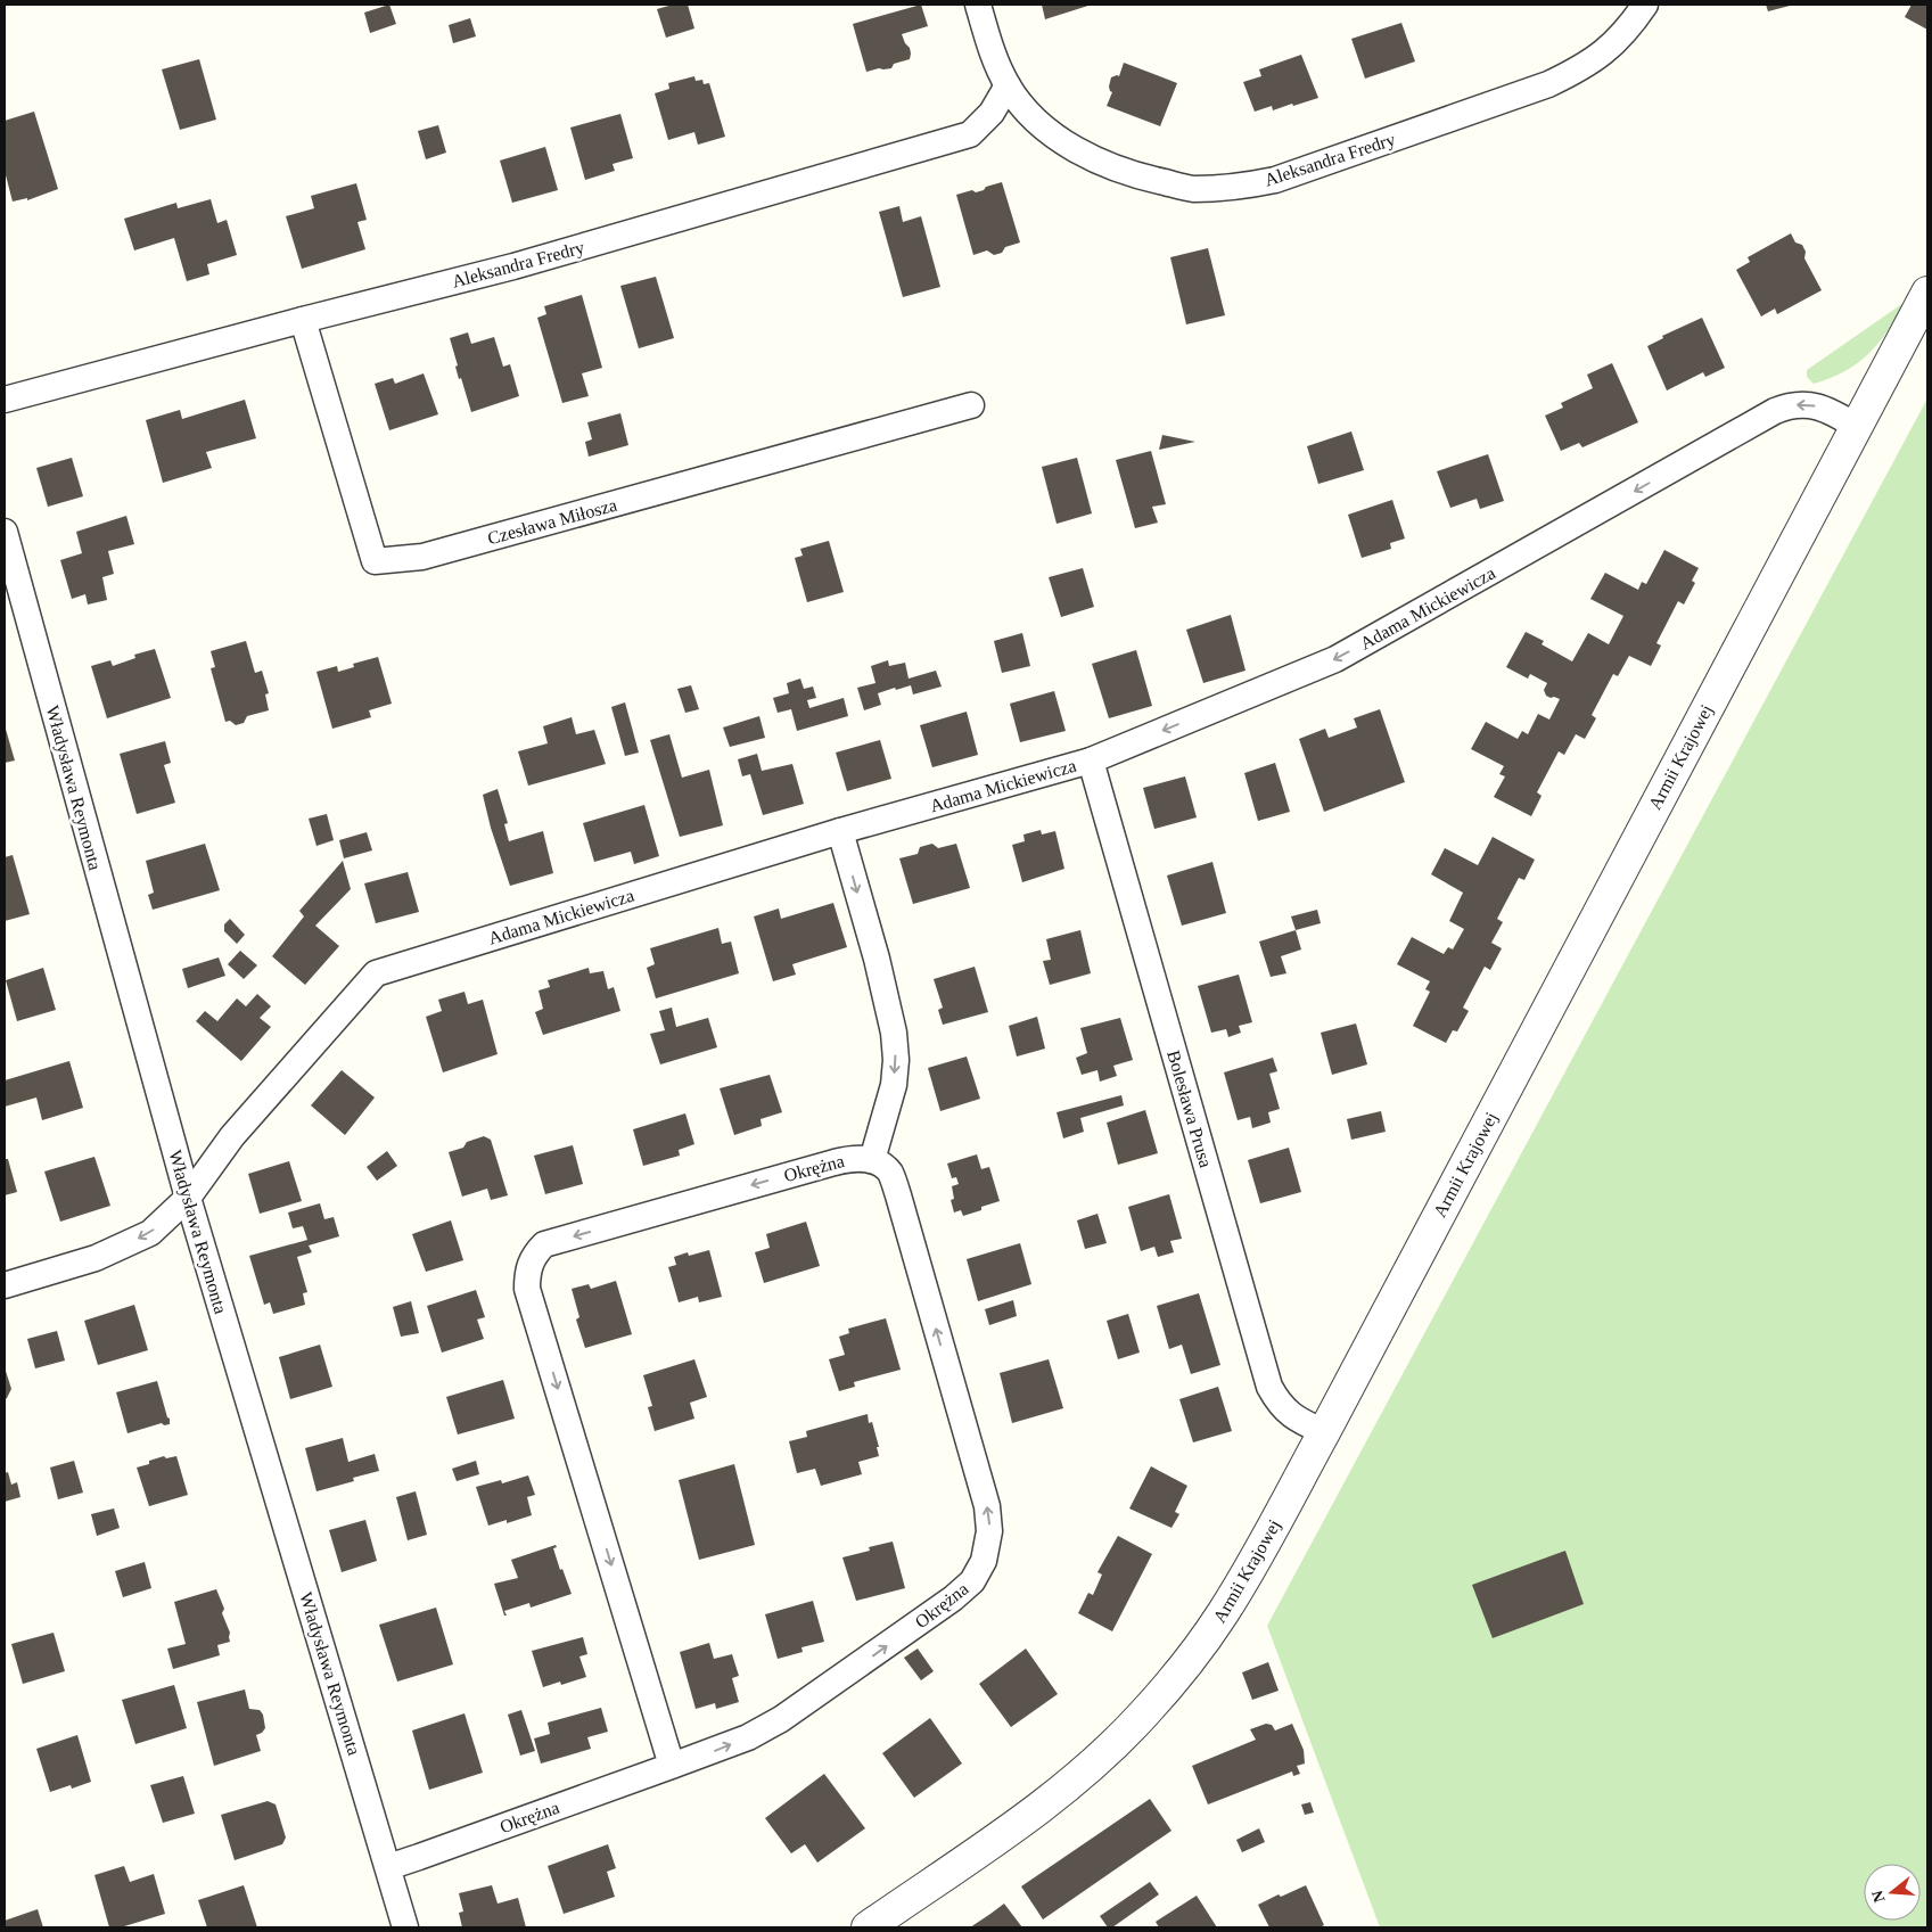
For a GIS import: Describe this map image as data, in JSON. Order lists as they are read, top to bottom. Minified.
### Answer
{"streets":{"street":["Aleksandra Fredry","Czesława Miłosza","Adama Mickiewicza","Armii Krajowej","Władysława Reymonta","Bolesława Prusa","Okrężna"]},"crossings":[["Aleksandra Fredry","Czesława Miłosza"],["Adama Mickiewicza","Armii Krajowej"],["Adama Mickiewicza","Władysława Reymonta"],["Adama Mickiewicza","Bolesława Prusa"],["Armii Krajowej","Bolesława Prusa"],["Władysława Reymonta","Okrężna"]],"one_way":["Adama Mickiewicza"],"north":"left"}
